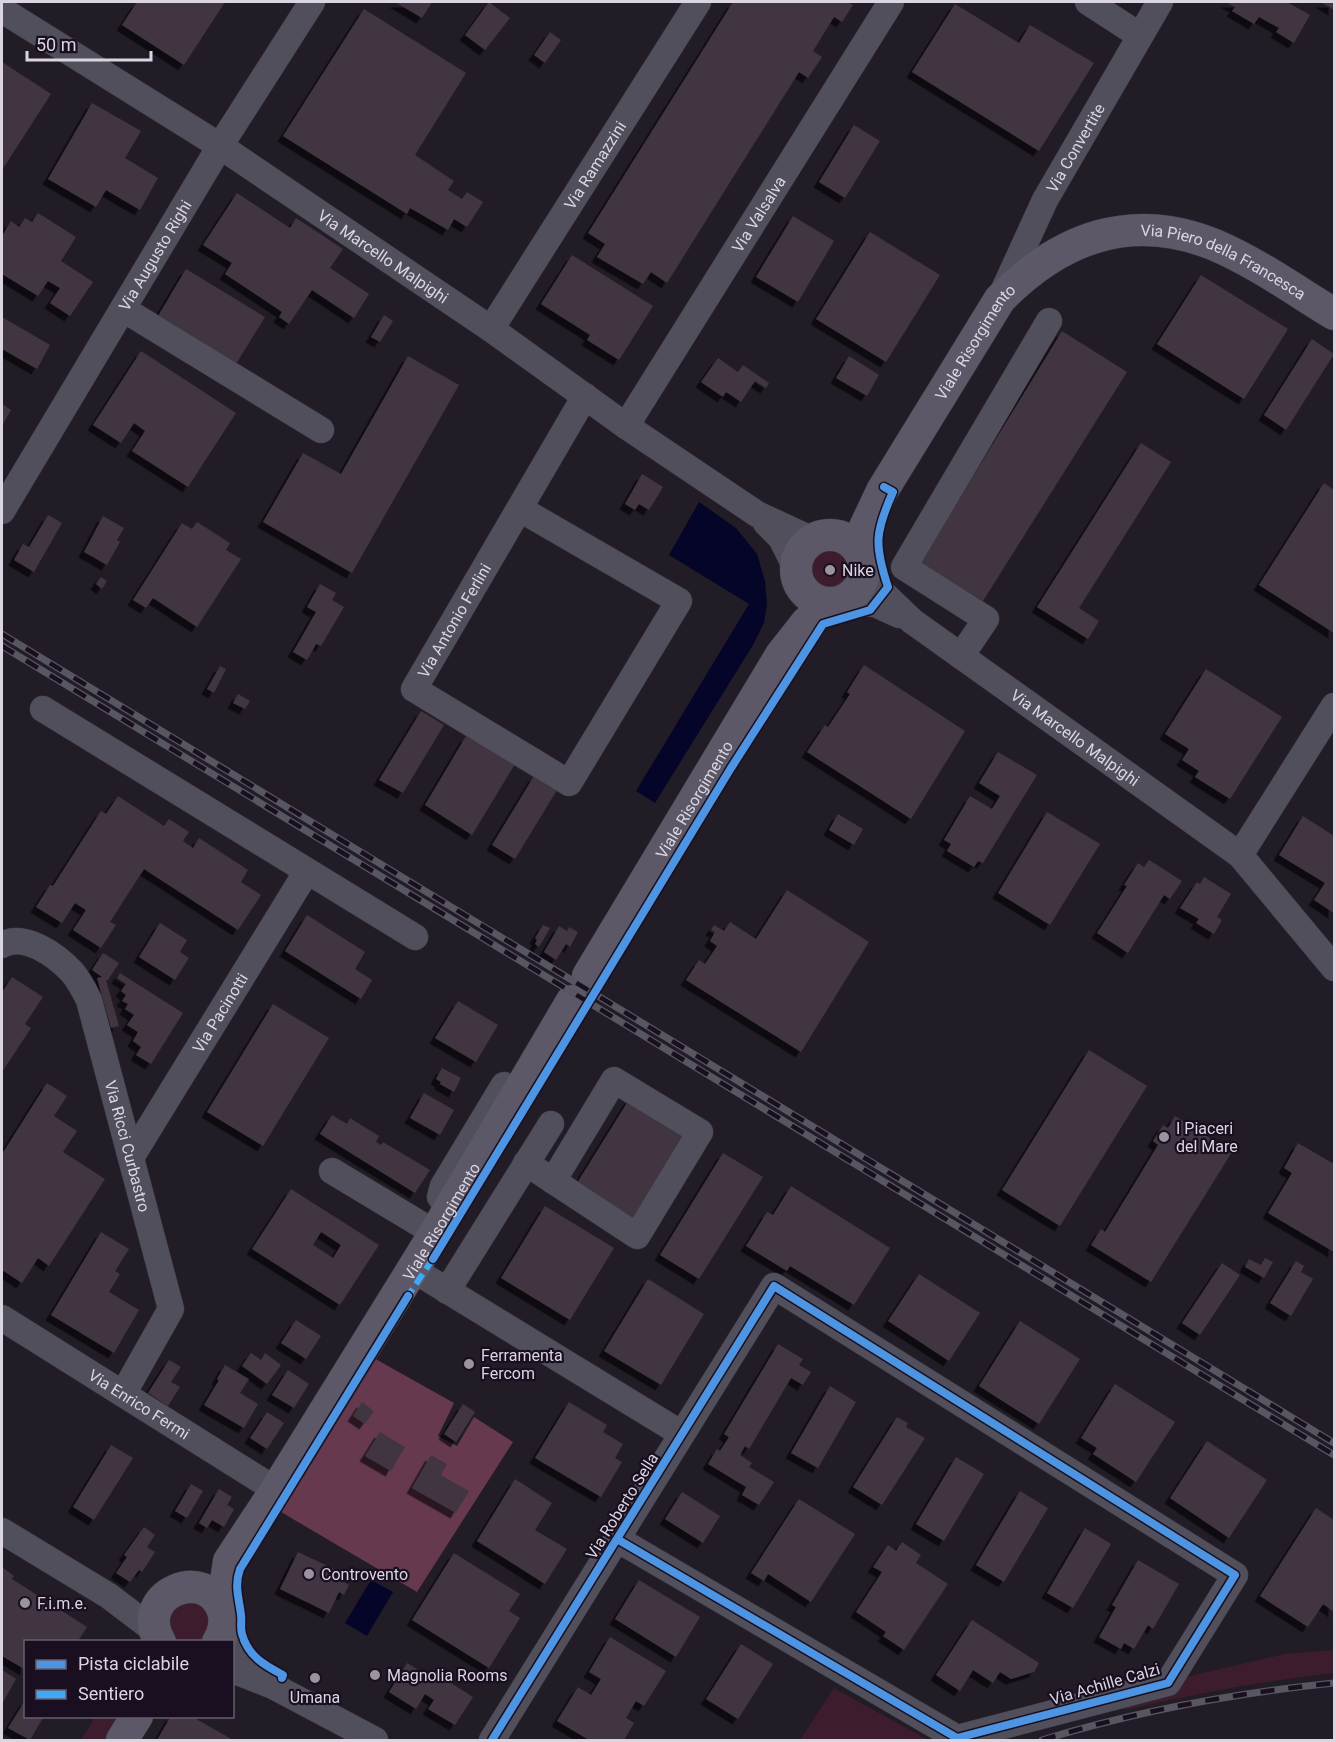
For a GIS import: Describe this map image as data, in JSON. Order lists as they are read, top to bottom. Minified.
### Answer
{"streets":{"main road":["Via Piero della Francesca","Viale Risorgimento"],"street":["Via Convertite","Via Ramazzini","Via Valsalva","Via Augusto Righi","Via Marcello Malpighi","Via Antonio Ferlini","Via Pacinotti","Via Ricci Curbastro","Via Enrico Fermi","Via Roberto Sella","Via Achille Calzi"]},"crossings":[["Via Convertite","Viale Risorgimento"],["Via Ramazzini","Via Marcello Malpighi"],["Via Valsalva","Via Marcello Malpighi"],["Via Augusto Righi","Via Marcello Malpighi"],["Via Marcello Malpighi","Viale Risorgimento"],["Via Marcello Malpighi","Via Antonio Ferlini"],["Via Piero della Francesca","Viale Risorgimento"],["Viale Risorgimento","Via Enrico Fermi"],["Via Pacinotti","Via Ricci Curbastro"],["Via Ricci Curbastro","Via Enrico Fermi"],["Via Roberto Sella","Via Achille Calzi"]],"places":["Nike","I Piaceri del Mare","Ferramenta Fercom","Controvento","F.i.m.e.","Magnolia Rooms","Umana"],"legend":["Pista ciclabile","Sentiero"],"scale_bar":"50 m"}
